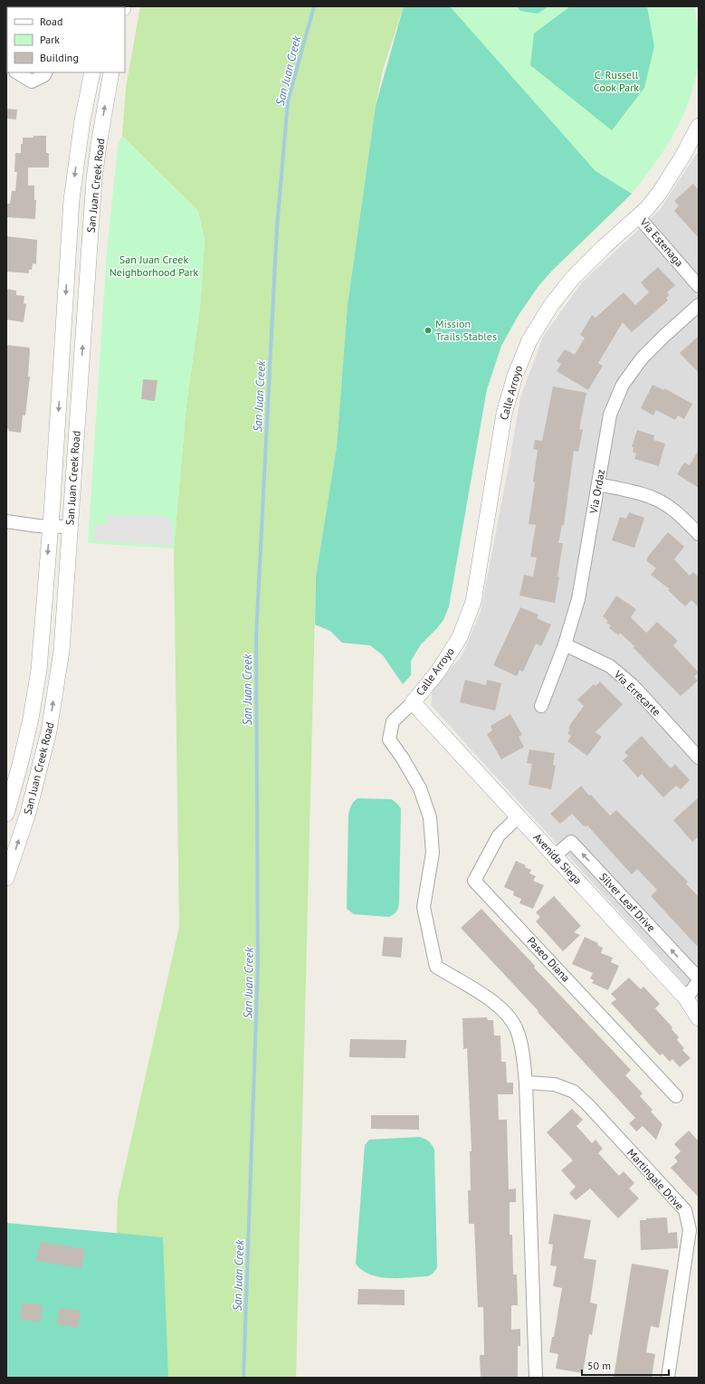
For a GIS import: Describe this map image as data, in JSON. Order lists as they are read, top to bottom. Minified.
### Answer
{"streets":{"street":["San Juan Creek Road","Via Estenaga","Calle Arroyo","Via Ordaz","Via Errecarte","Avenida Siega","Silver Leaf Drive","Paseo Diana","Martingale Drive"]},"crossings":[["Via Estenaga","Calle Arroyo"],["Calle Arroyo","Avenida Siega"],["Via Ordaz","Via Errecarte"],["Avenida Siega","Silver Leaf Drive"],["Avenida Siega","Paseo Diana"]],"one_way":["Silver Leaf Drive"],"water":["San Juan Creek"],"parks":["C. Russell Cook Park","San Juan Creek Neighborhood Park"],"places":["Mission Trails Stables"],"legend":["Road","Park","Building"],"scale_bar":"50 m"}
